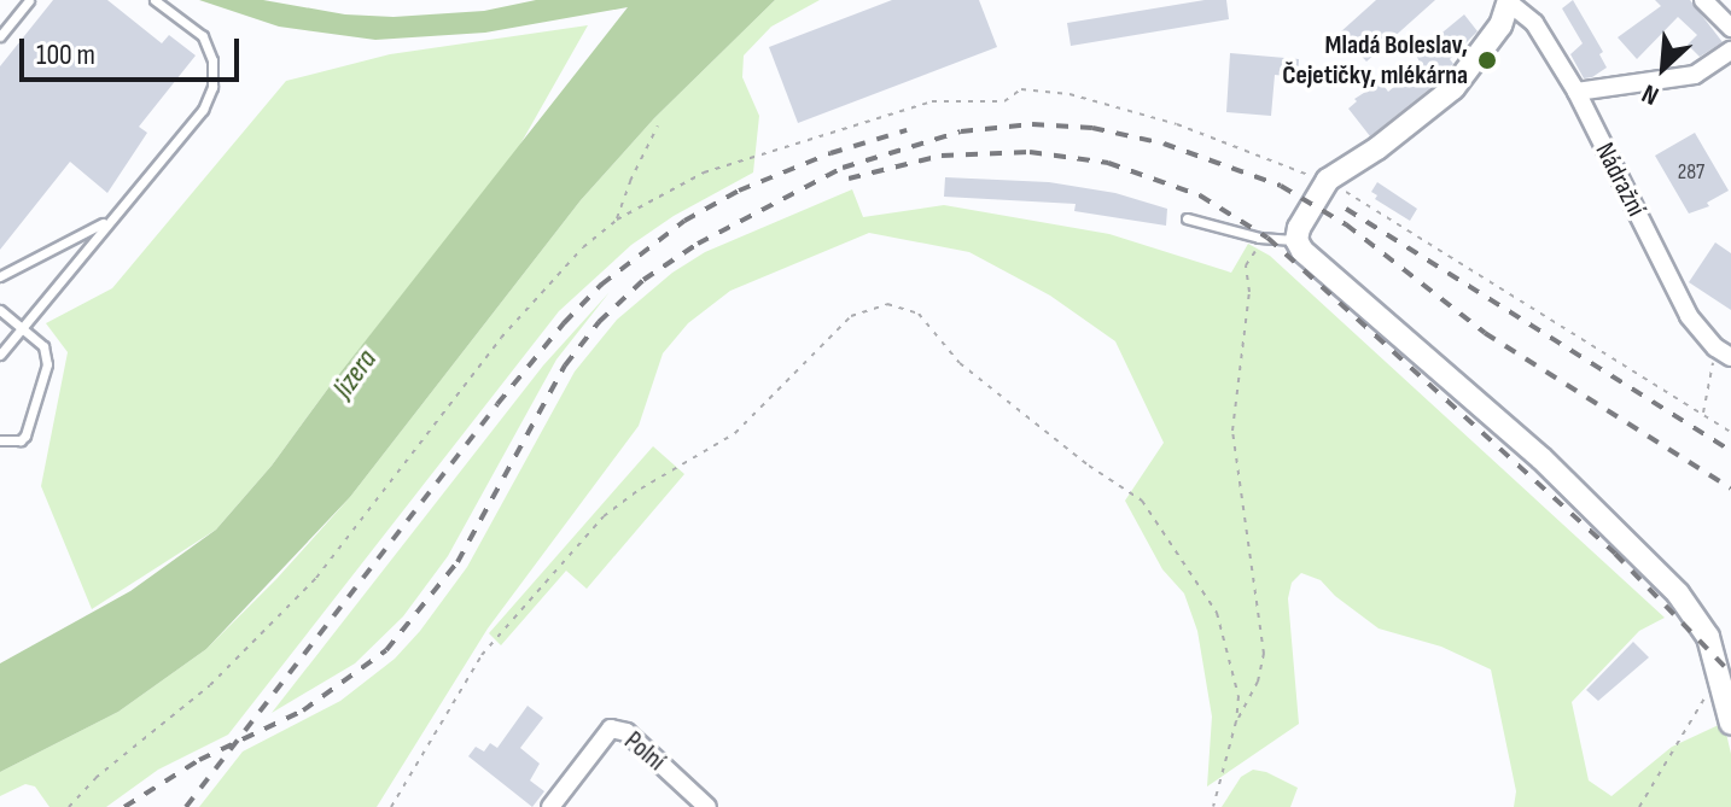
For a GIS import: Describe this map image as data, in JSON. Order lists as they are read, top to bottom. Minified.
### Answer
{"streets":{"street":["Nádražní","Polní"]},"water":["Jizera"],"places":["Mladá Boleslav, Čejetičky, mlékárna"],"house_numbers":["287"],"scale_bar":"100 m","north":"bottom left"}
